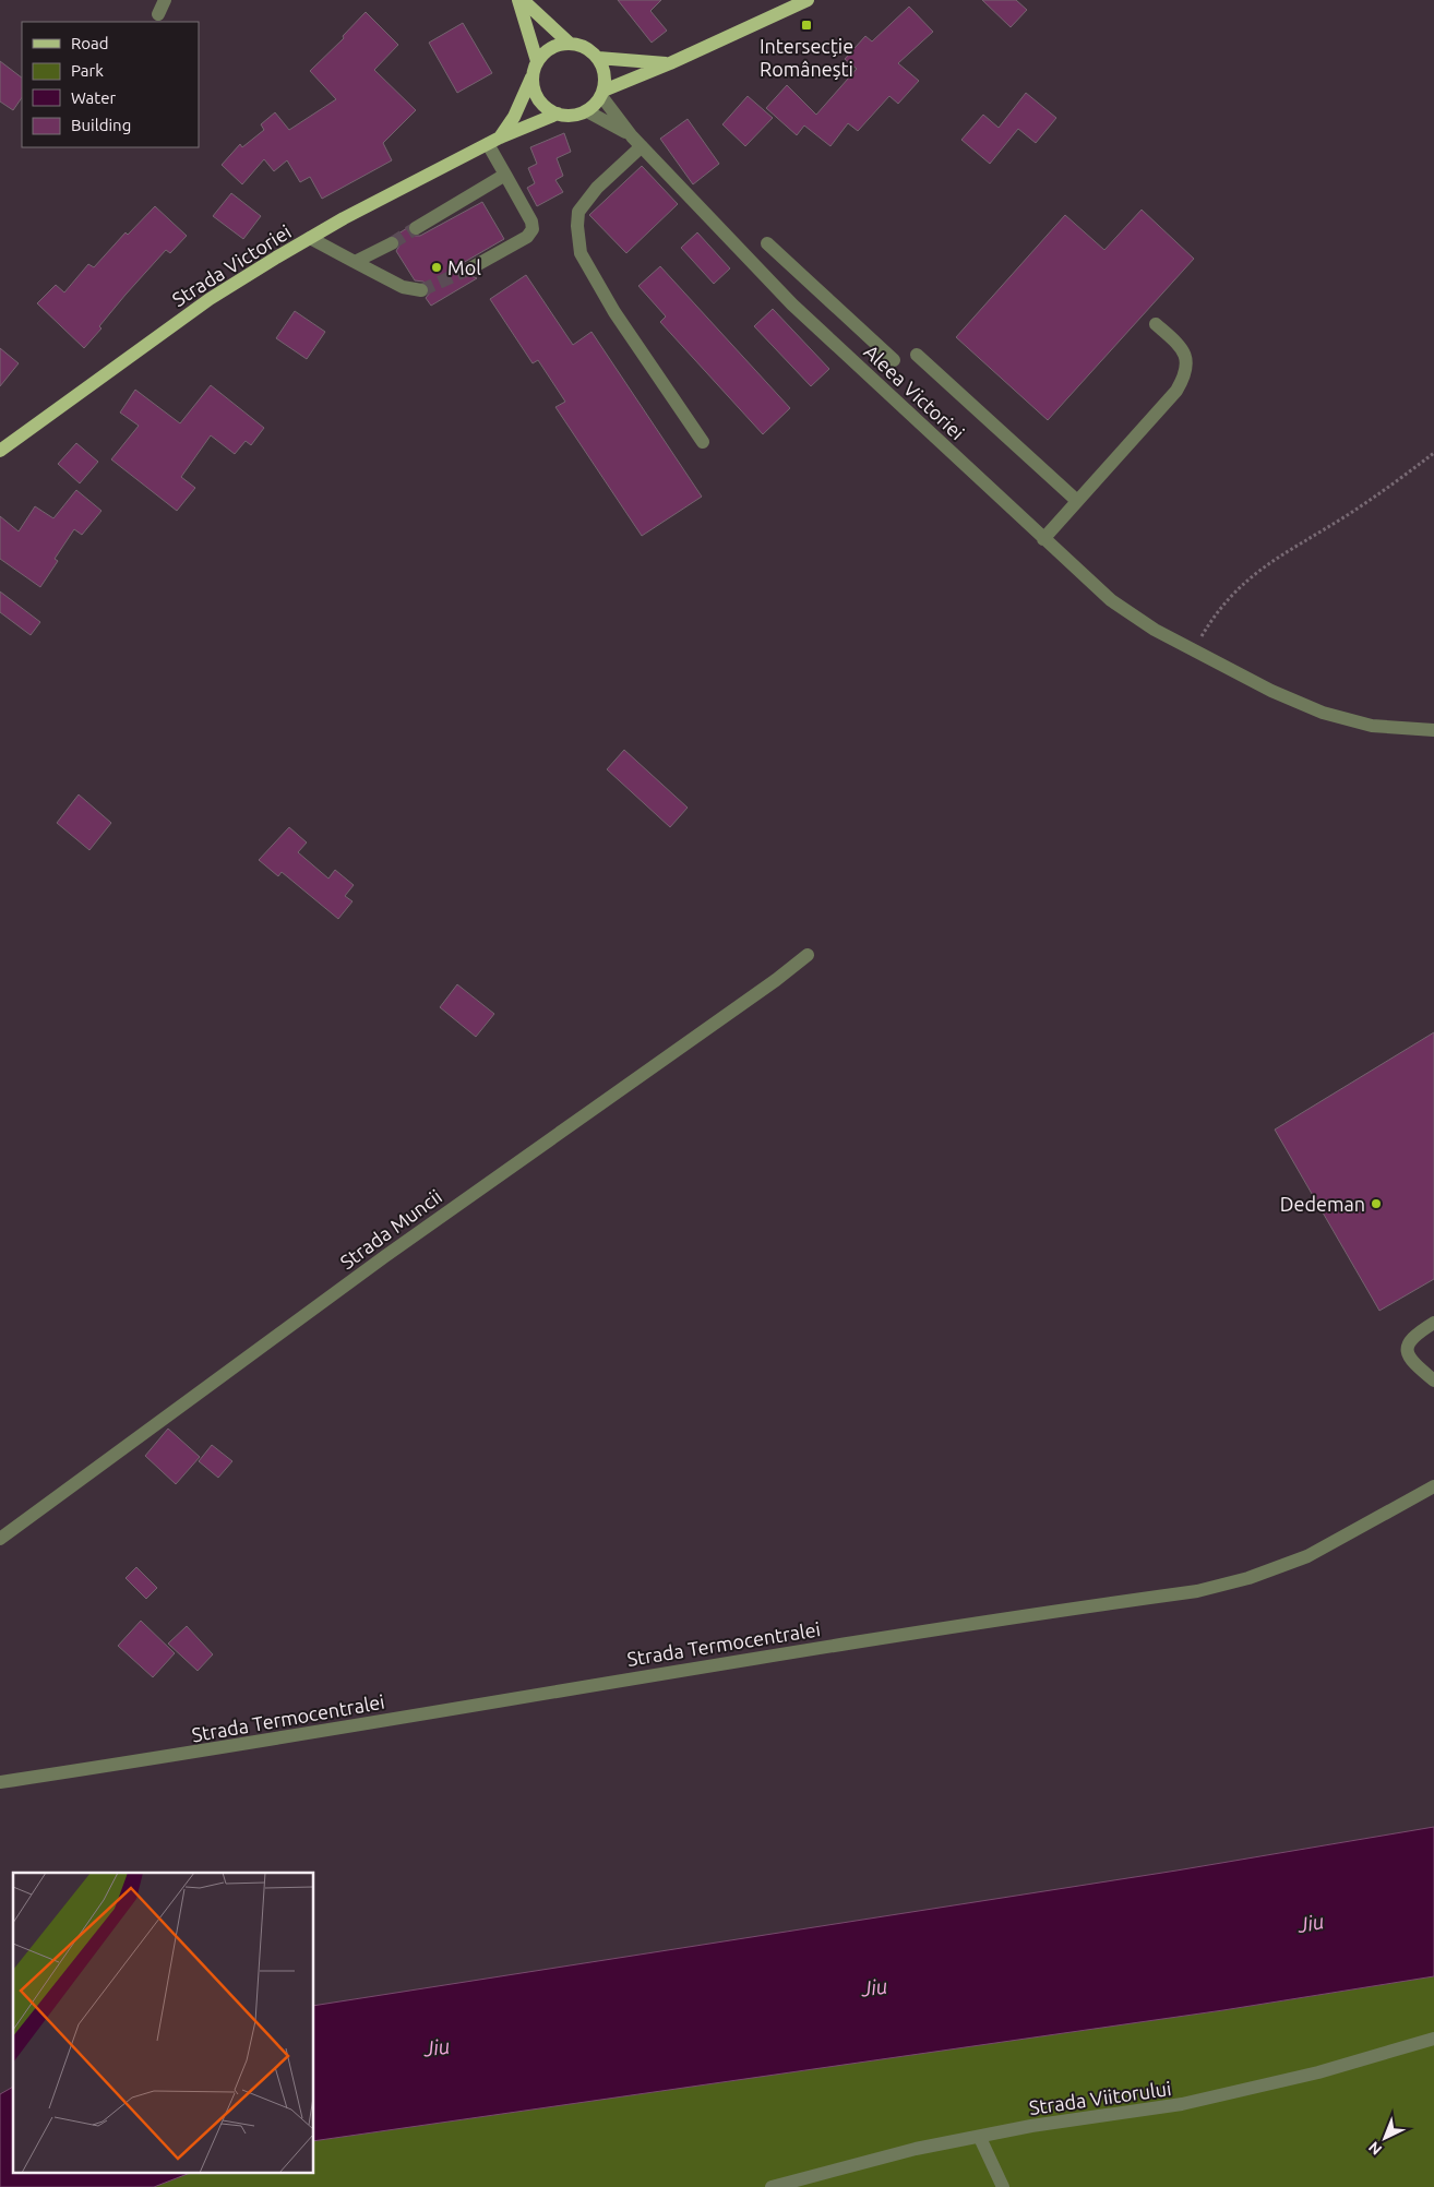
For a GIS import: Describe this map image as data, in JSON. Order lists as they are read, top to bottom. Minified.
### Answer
{"streets":{"main road":["Strada Victoriei"],"street":["Aleea Victoriei","Strada Muncii","Strada Termocentralei","Strada Viitorului"]},"crossings":[["Strada Victoriei","Aleea Victoriei"]],"water":["Jiu"],"places":{"transit":["Intersecție Românești"],"other":["Mol","Dedeman"]},"legend":["Road","Park","Water","Building"],"north":"bottom left"}
